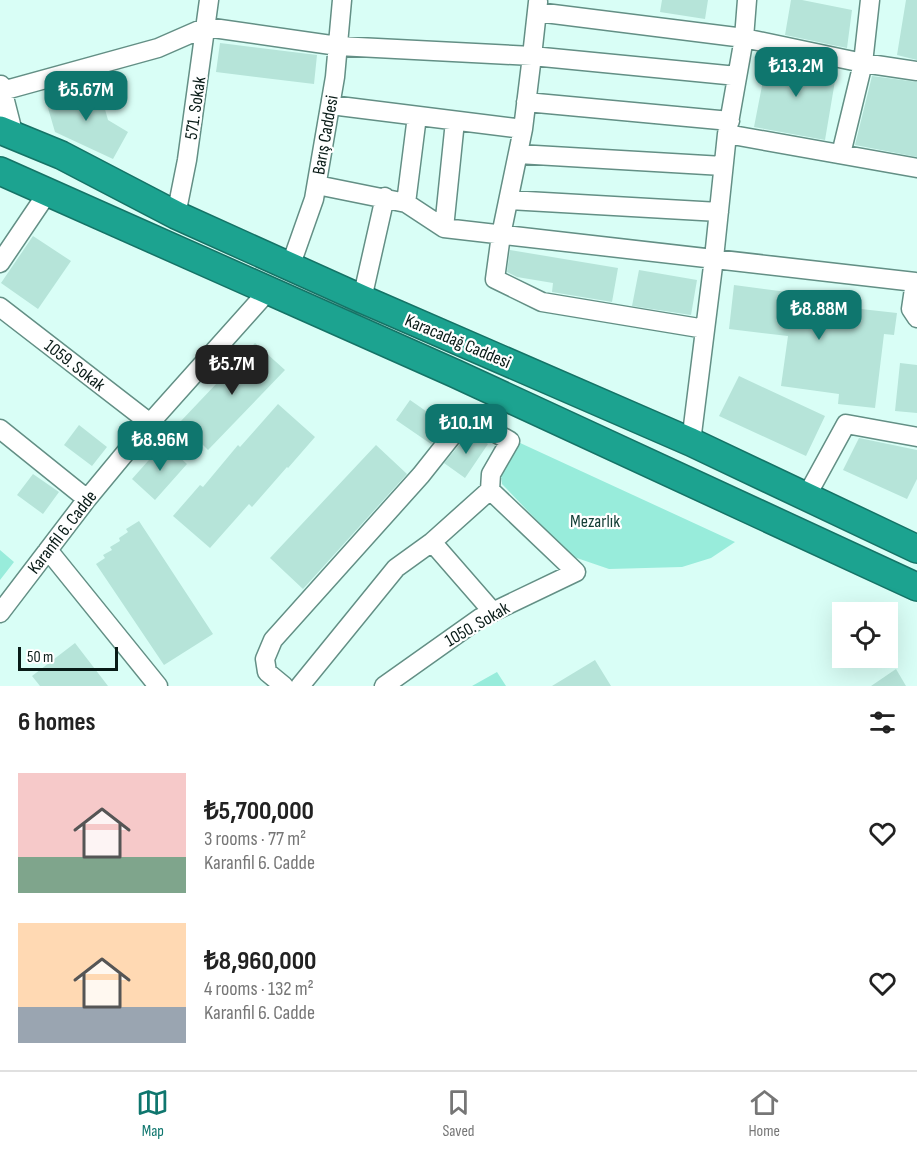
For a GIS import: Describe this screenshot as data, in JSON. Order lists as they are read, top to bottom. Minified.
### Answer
{"streets":{"highway":["Karacadağ Caddesi"],"street":["571. Sokak","Barış Caddesi","1059. Sokak","Karanfil 6. Cadde","1050. Sokak"]},"crossings":[["571. Sokak","Karacadağ Caddesi"],["Barış Caddesi","Karacadağ Caddesi"],["Karacadağ Caddesi","Karanfil 6. Cadde"],["1059. Sokak","Karanfil 6. Cadde"]],"parks":["Mezarlık"],"scale_bar":"50 m","page":{"price":["₺13.2M","₺5.67M","₺8.88M","₺5.7M","₺10.1M","₺8.96M"],"scale":"50 m","heading":"6 homes","list":[{"name":"₺5,700,000","note":"3 rooms · 77 m² · Karanfil 6. Cadde"},{"name":"₺8,960,000","note":"4 rooms · 132 m² · Karanfil 6. Cadde"}],"tabs":["Map","Saved","Home"]}}
